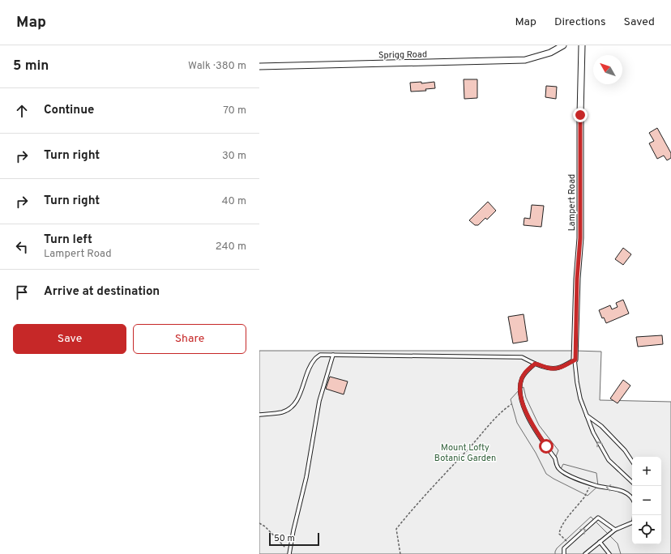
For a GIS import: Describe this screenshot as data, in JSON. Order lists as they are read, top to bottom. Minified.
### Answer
{"streets":{"street":["Sprigg Road","Lampert Road"]},"parks":["Mount Lofty Botanic Garden"],"scale_bar":"50 m","north":"top left","page":{"header":"Map","nav":["Map","Directions","Saved"],"heading":["5 min","Walk · 380 m"],"list":[["Continue","70 m"],["Turn right","30 m"],["Turn right","40 m"],["Turn left","Lampert Road","240 m"],"Arrive at destination"],"buttons":["Save","Share"],"map_buttons":["+","−"],"scale":"50 m"}}
